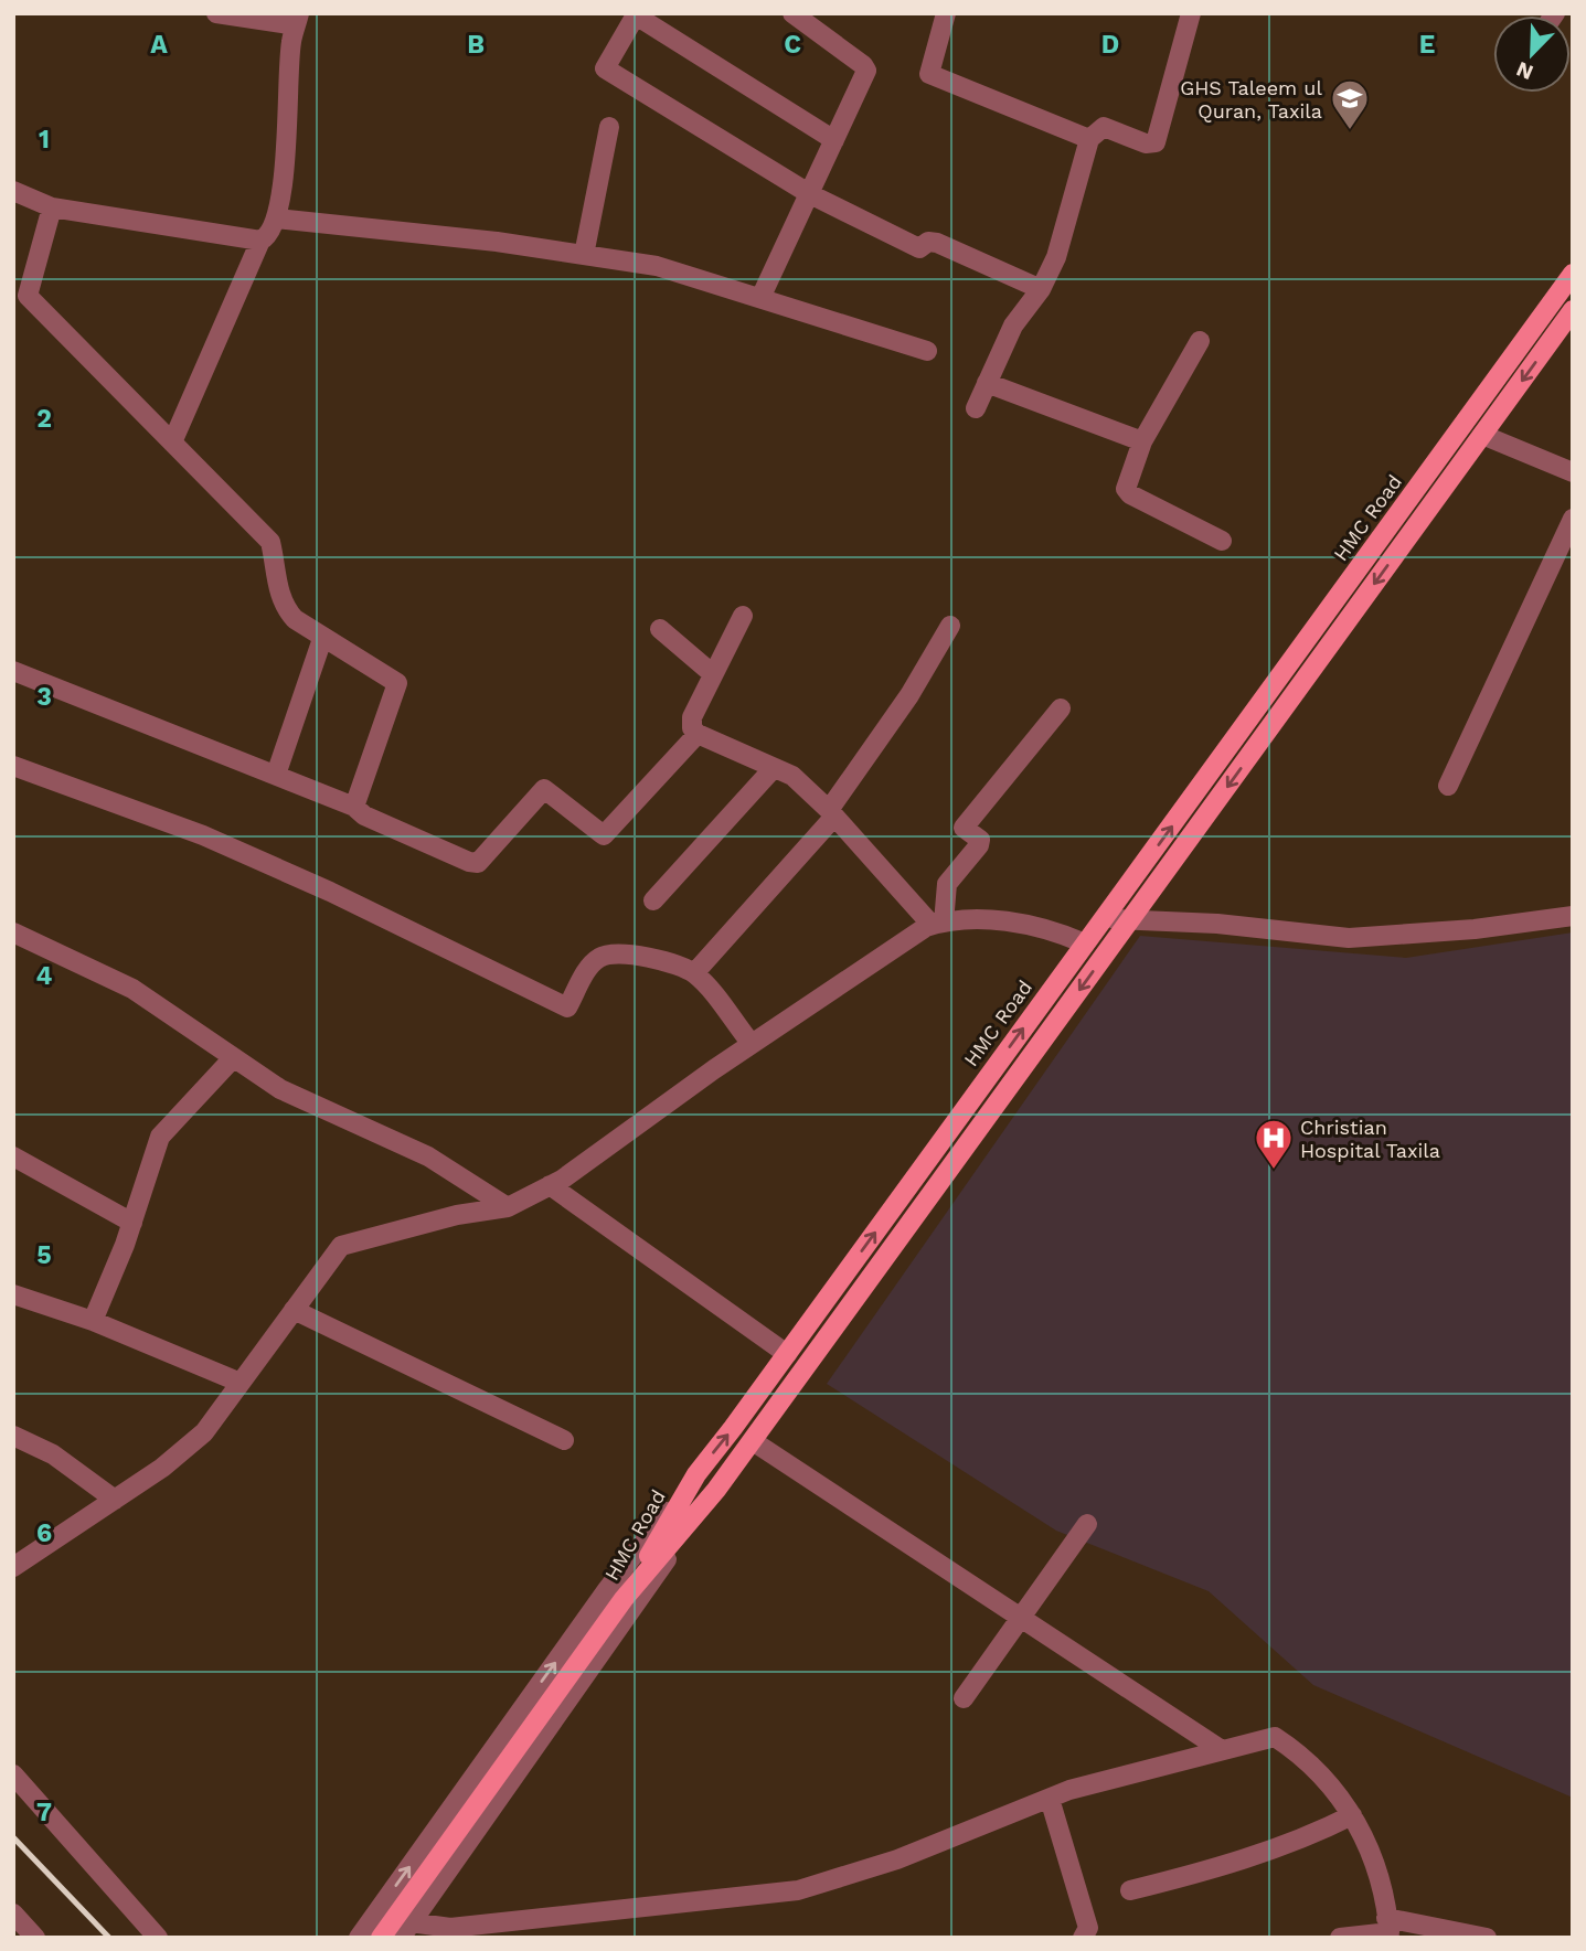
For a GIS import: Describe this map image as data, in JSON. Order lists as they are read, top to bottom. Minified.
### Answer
{"streets":{"main road":["HMC Road"]},"places":{"school or university":["GHS Taleem ul Quran, Taxila"],"hospital":["Christian Hospital Taxila"]},"north":"bottom left","grid":{"columns":["A","B","C","D","E"],"rows":["1","2","3","4","5","6","7"]}}
